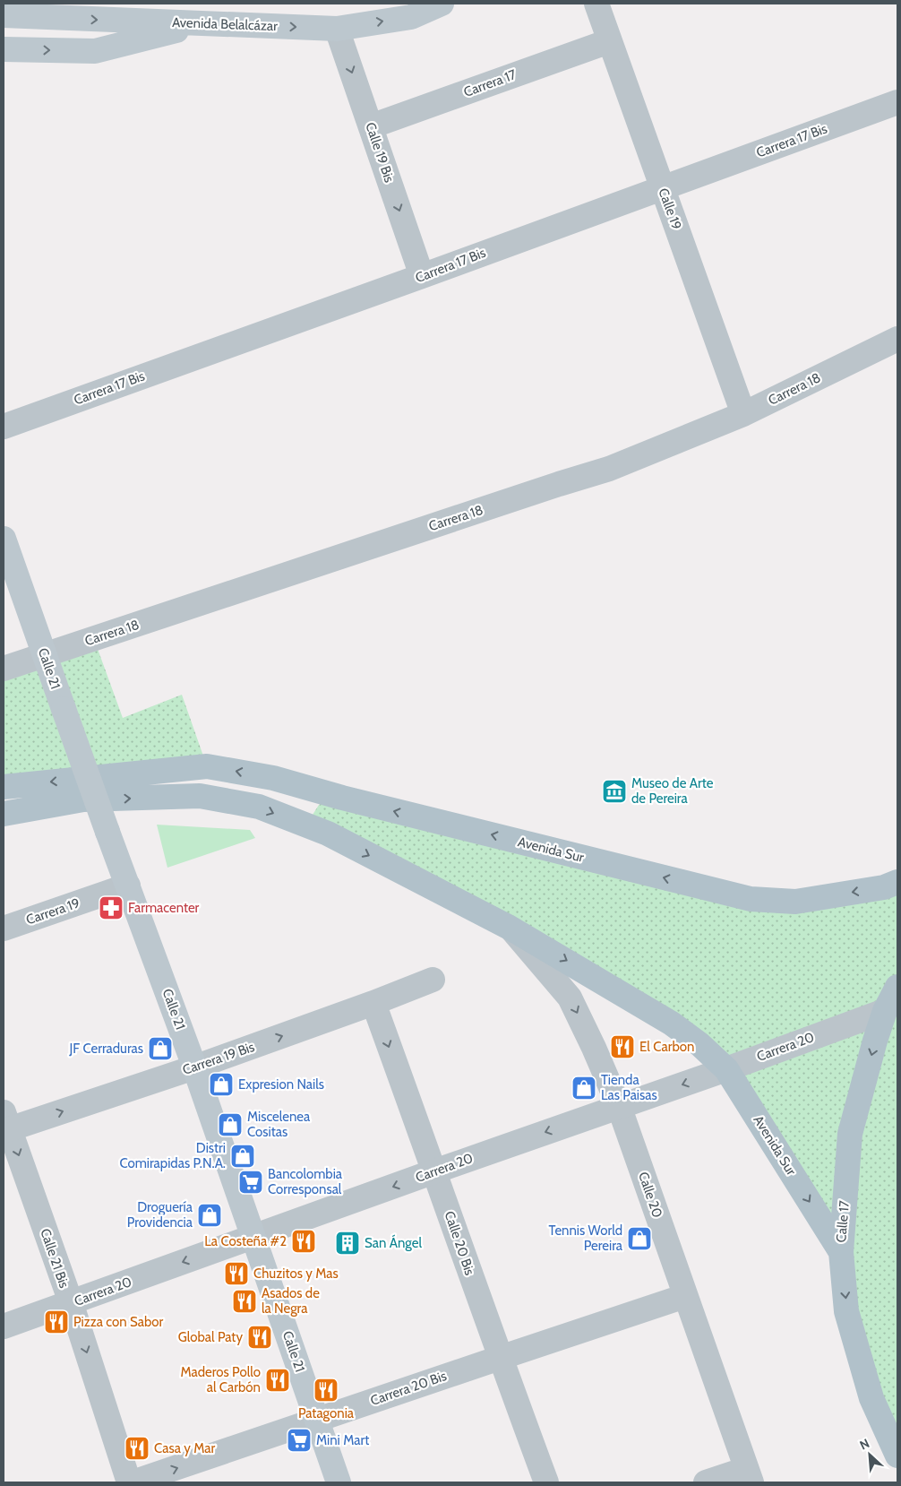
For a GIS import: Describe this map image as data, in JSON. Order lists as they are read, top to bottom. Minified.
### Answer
{"streets":{"main road":["Avenida Belalcázar","Calle 21","Avenida Sur","Calle 17"],"street":["Carrera 17","Carrera 17 Bis","Calle 19 Bis","Calle 19","Carrera 18","Carrera 19","Carrera 20","Carrera 19 Bis","Calle 20","Calle 20 Bis","Calle 21 Bis","Carrera 20 Bis"]},"crossings":[["Avenida Belalcázar","Calle 19 Bis"],["Carrera 17","Calle 19 Bis"],["Carrera 17","Calle 19"],["Carrera 17 Bis","Calle 19 Bis"],["Carrera 17 Bis","Calle 19"],["Calle 19","Carrera 18"],["Carrera 18","Calle 21"],["Calle 21","Carrera 19"],["Calle 21","Carrera 20"],["Calle 21","Carrera 19 Bis"],["Calle 21","Carrera 20 Bis"],["Avenida Sur","Carrera 20"],["Avenida Sur","Calle 20"],["Avenida Sur","Calle 17"],["Carrera 20","Calle 20"],["Carrera 20","Calle 17"],["Carrera 20","Calle 20 Bis"],["Carrera 20","Calle 21 Bis"],["Carrera 19 Bis","Calle 20 Bis"],["Carrera 19 Bis","Calle 21 Bis"],["Calle 20","Carrera 20 Bis"],["Calle 20 Bis","Carrera 20 Bis"]],"one_way":["Calle 19 Bis","Carrera 20","Carrera 19 Bis","Calle 17","Calle 20 Bis","Calle 21 Bis"],"places":{"museum":["Museo de Arte de Pereira"],"pharmacy":["Farmacenter"],"restaurant":["El Carbon","La Costeña #2","Chuzitos y Mas","Asados de la Negra","Pizza con Sabor","Global Paty","Maderos Pollo al Carbón","Patagonia","Casa y Mar"],"shop":["JF Cerraduras","Expresion Nails","Tienda Las Paisas","Miscelenea Cositas","Distri Comirapidas P.N.A.","Droguería Providencia","Tennis World Pereira"],"supermarket":["Bancolombia Corresponsal","Mini Mart"],"building":["San Ángel"]},"north":"top left"}
